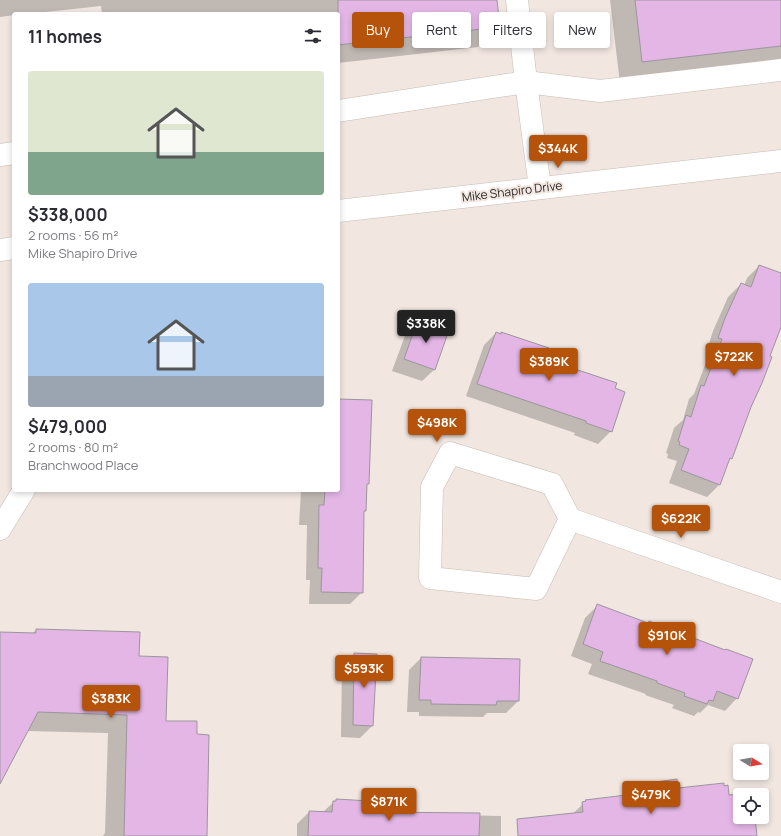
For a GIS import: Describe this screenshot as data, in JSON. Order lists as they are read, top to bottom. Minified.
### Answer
{"streets":{"street":["Mike Shapiro Drive"]},"north":"right","page":{"chip":["Buy","Rent","Filters","New"],"heading":"11 homes","list":[{"name":"$338,000","note":"2 rooms · 56 m² · Mike Shapiro Drive"},{"name":"$479,000","note":"2 rooms · 80 m² · Branchwood Place"}],"price":["$344K","$338K","$722K","$389K","$498K","$622K","$910K","$593K","$383K","$479K","$871K"]}}
